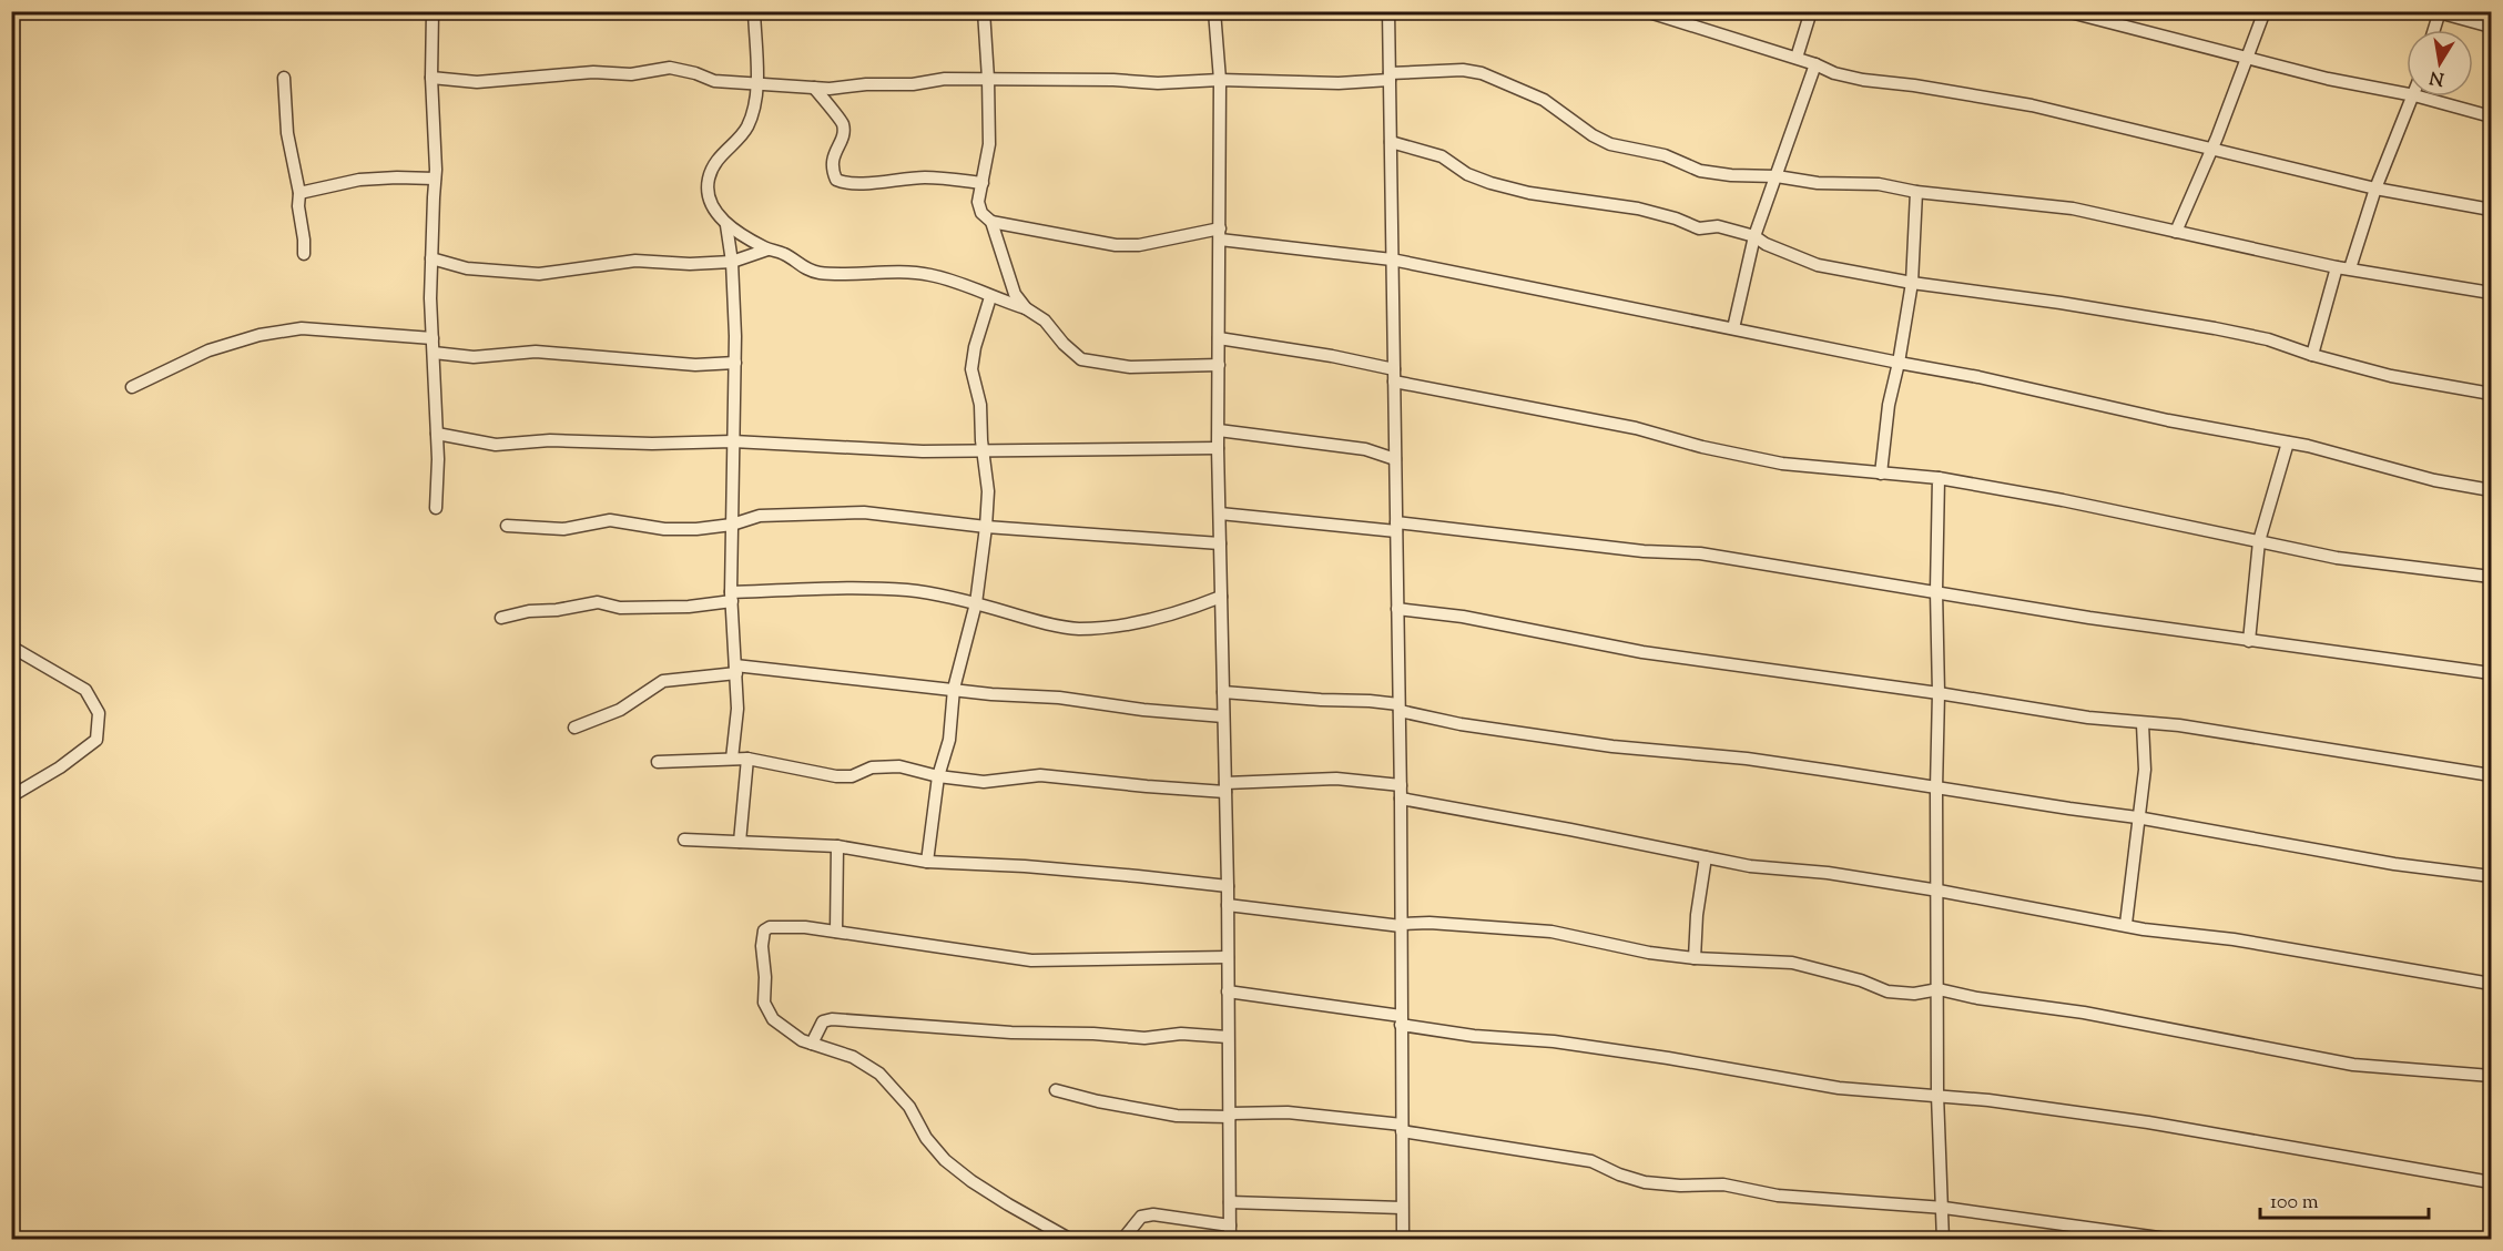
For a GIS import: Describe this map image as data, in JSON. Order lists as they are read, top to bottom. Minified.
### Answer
{"scale_bar":"100 m","north":"bottom"}
